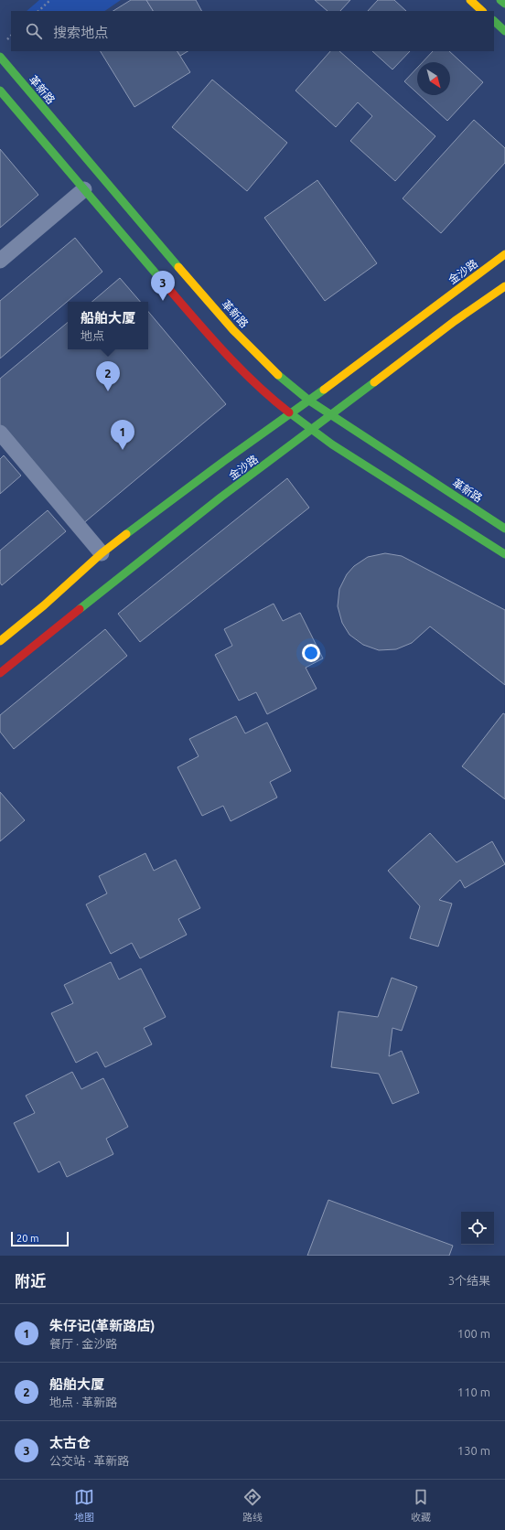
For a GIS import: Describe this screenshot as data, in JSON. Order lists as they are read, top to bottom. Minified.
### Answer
{"streets":{"street":["革新路","金沙路"]},"crossings":[["革新路","金沙路"]],"scale_bar":"20 m","north":"bottom right","page":{"search":"搜索地点","pins":["3","2","1"],"popup":["船舶大厦","地点"],"scale":"20 m","heading":["附近","3个结果"],"list":[{"mark":"1","name":"朱仔记(革新路店)","note":"餐厅 · 金沙路","value":"100 m"},{"mark":"2","name":"船舶大厦","note":"地点 · 革新路","value":"110 m"},{"mark":"3","name":"太古仓","note":"公交站 · 革新路","value":"130 m"}],"nav":["地图","路线","收藏"]}}
